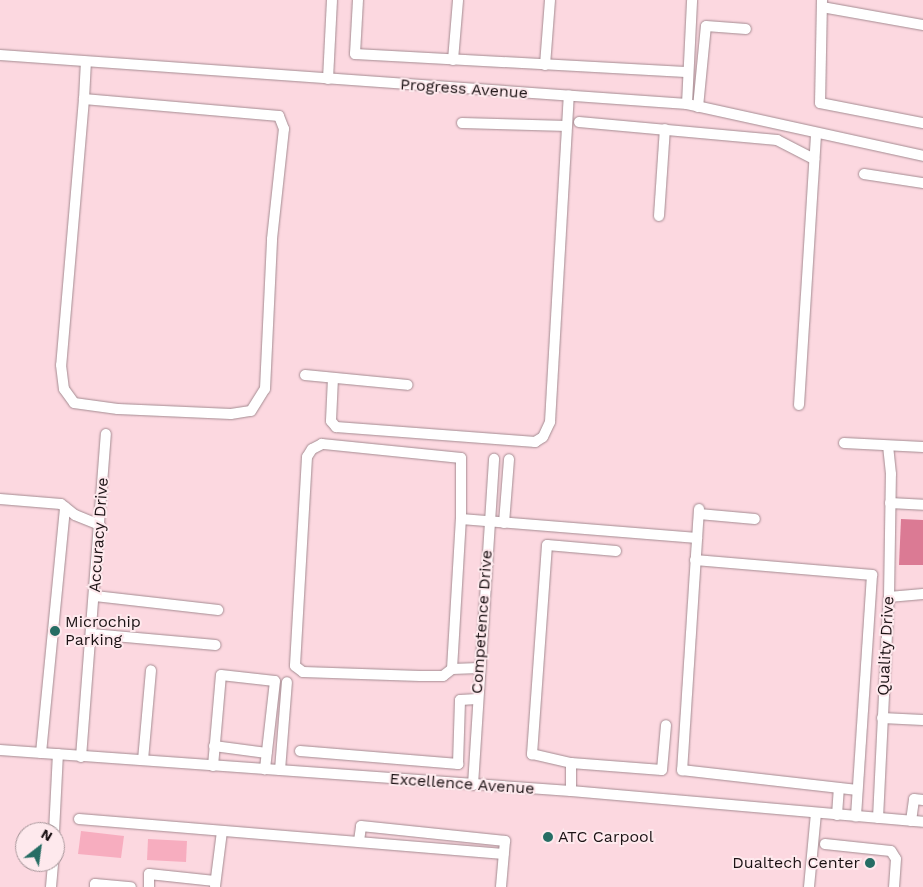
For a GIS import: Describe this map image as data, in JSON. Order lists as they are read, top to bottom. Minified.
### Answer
{"streets":{"street":["Progress Avenue","Accuracy Drive","Competence Drive","Quality Drive","Excellence Avenue"]},"crossings":[["Accuracy Drive","Excellence Avenue"],["Competence Drive","Excellence Avenue"],["Quality Drive","Excellence Avenue"]],"places":["Microchip Parking","ATC Carpool","Dualtech Center"],"north":"top right"}
